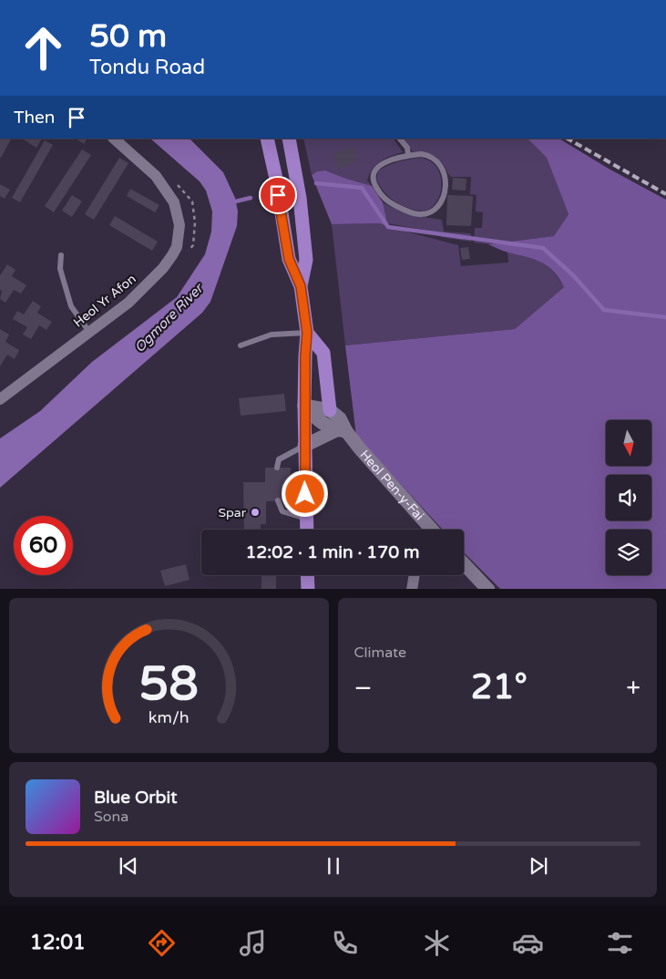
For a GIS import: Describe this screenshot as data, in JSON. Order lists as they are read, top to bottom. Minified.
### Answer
{"streets":{"street":["Heol Yr Afon","Heol Pen-y-Fai"]},"water":["Ogmore River"],"places":["Spar"],"north":"bottom","page":{"turn":["50 m","Tondu Road"],"then":"Then","limit":"60","trip":"12:02 · 1 min · 170 m","tile":"Climate","heat":["−","21°","+"],"song":["Blue Orbit","Sona"],"tabs":"12:01","gauge":["58","km/h"]}}
